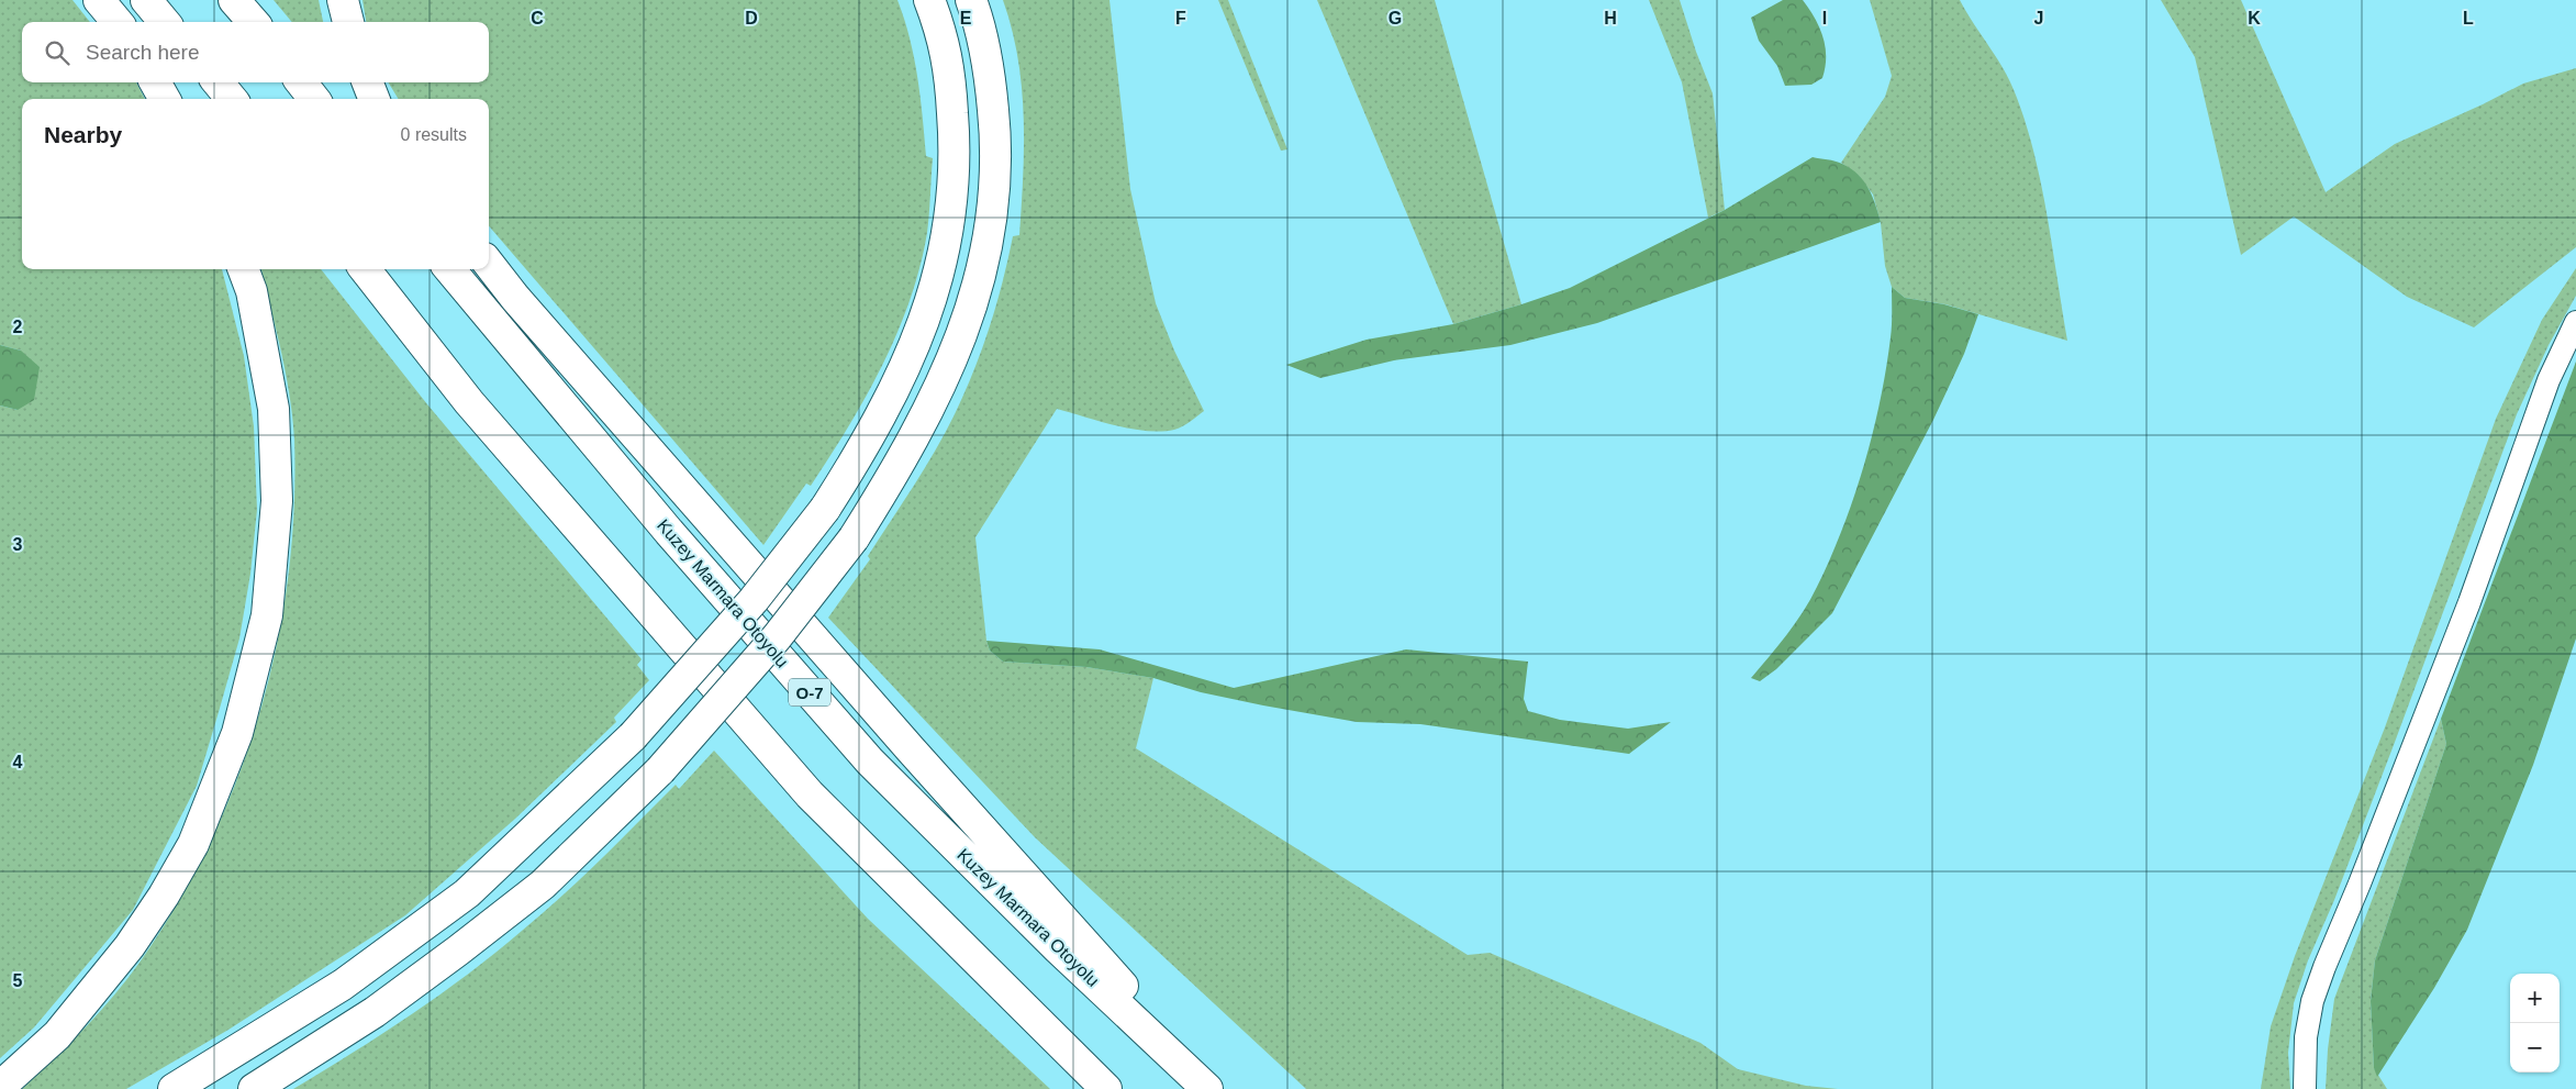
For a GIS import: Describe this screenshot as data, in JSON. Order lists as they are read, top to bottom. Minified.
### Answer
{"streets":{"highway":["Kuzey Marmara Otoyolu","O-7"]},"page":{"search":"Search here","heading":["Nearby","0 results"],"map_buttons":["+","−"]},"grid":{"columns":["C","D","E","F","G","H","I","J","K","L"],"rows":["2","3","4","5"]}}
